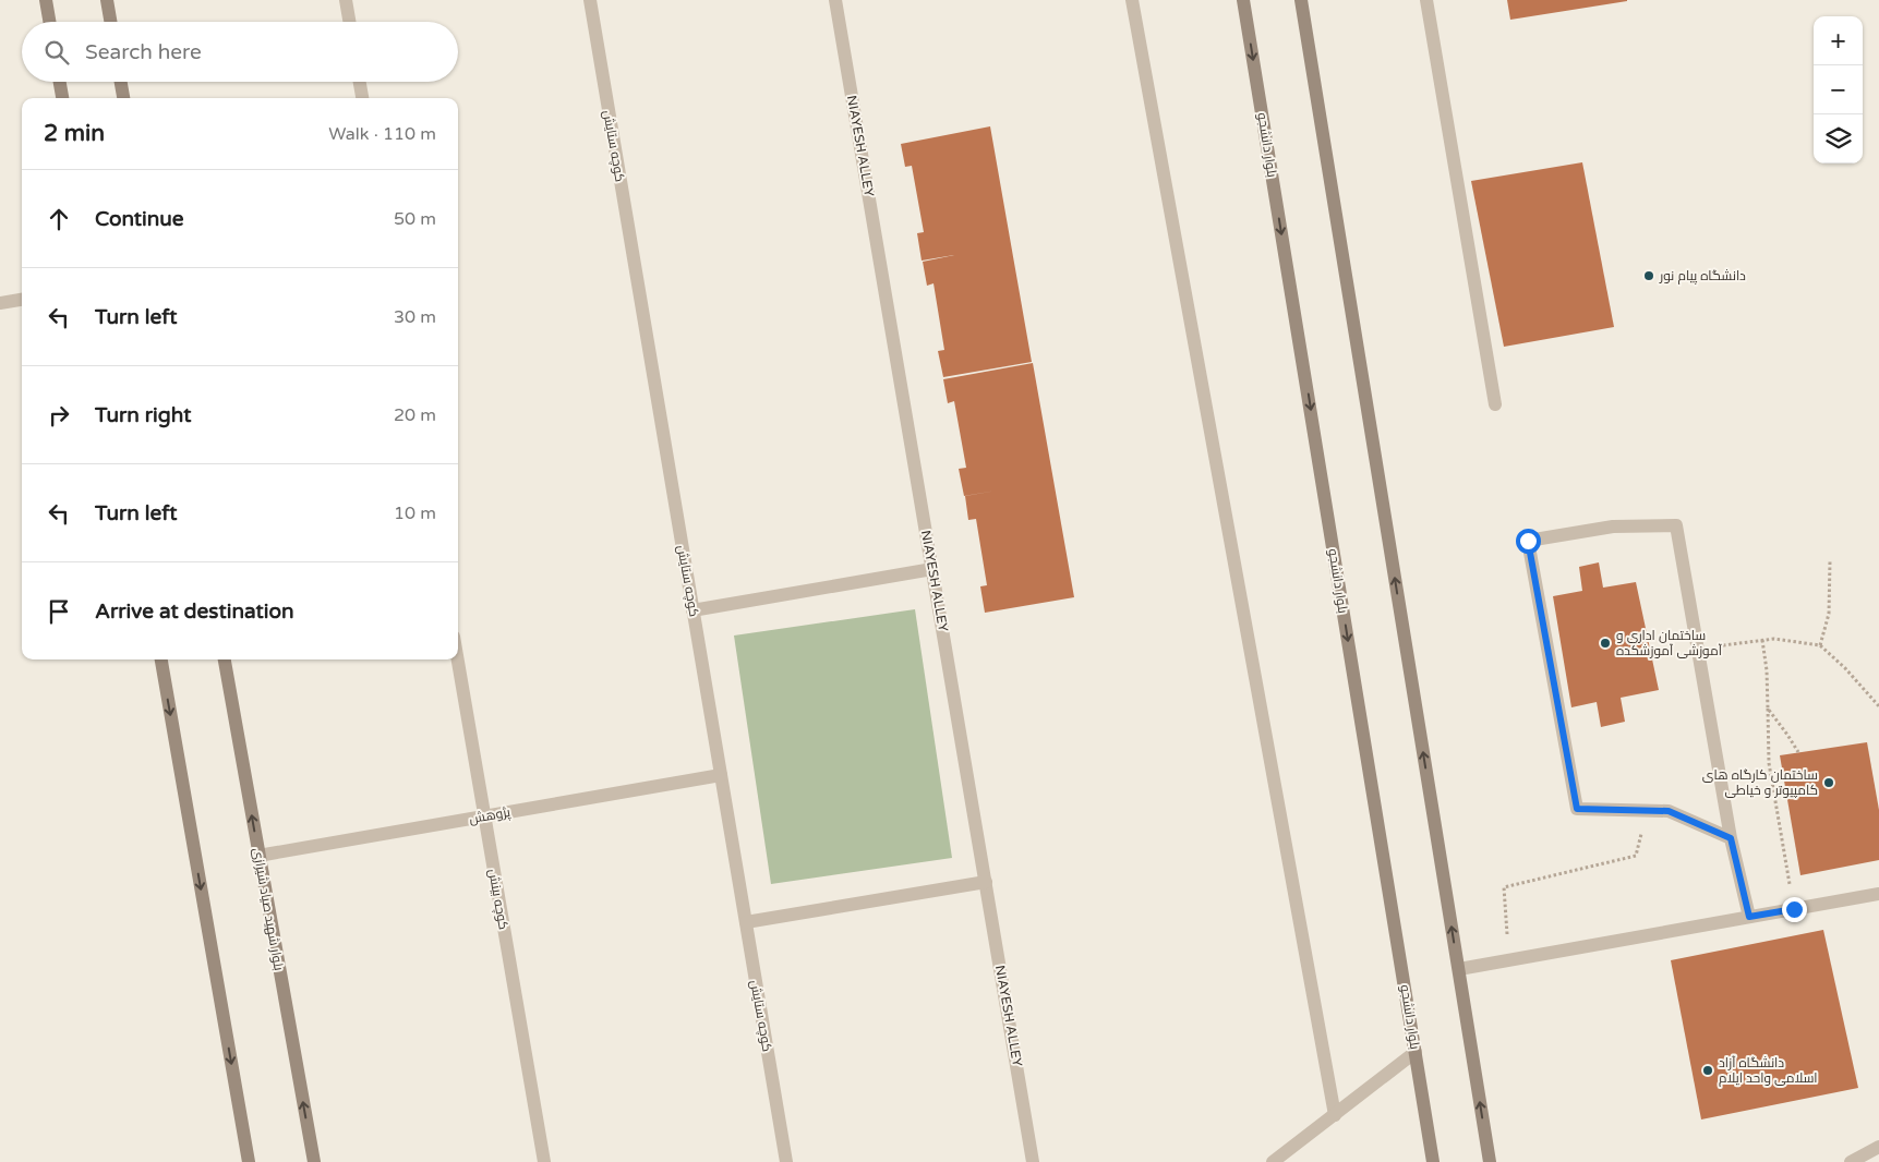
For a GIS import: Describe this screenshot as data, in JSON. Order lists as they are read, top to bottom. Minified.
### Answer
{"streets":{"main road":["بلوار دانشجو","بلوار شهید صیاد شیرازی"],"street":["کوچه ستایش","NIAYESH ALLEY","پژوهش","کوچه بینش"]},"crossings":[["کوچه ستایش","پژوهش"],["پژوهش","کوچه بینش"],["پژوهش","بلوار شهید صیاد شیرازی"]],"places":["دانشگاه پیام نور","ساختمان اداری و آموزشی آموزشکده","ساختمان کارگاه های کامپیوتر و خیاطی","دانشگاه آزاد اسلامی واحد ایلام"],"page":{"map_buttons":["+","−"],"search":"Search here","heading":["2 min","Walk · 110 m"],"list":[["Continue","50 m"],["Turn left","30 m"],["Turn right","20 m"],["Turn left","10 m"],"Arrive at destination"]}}
